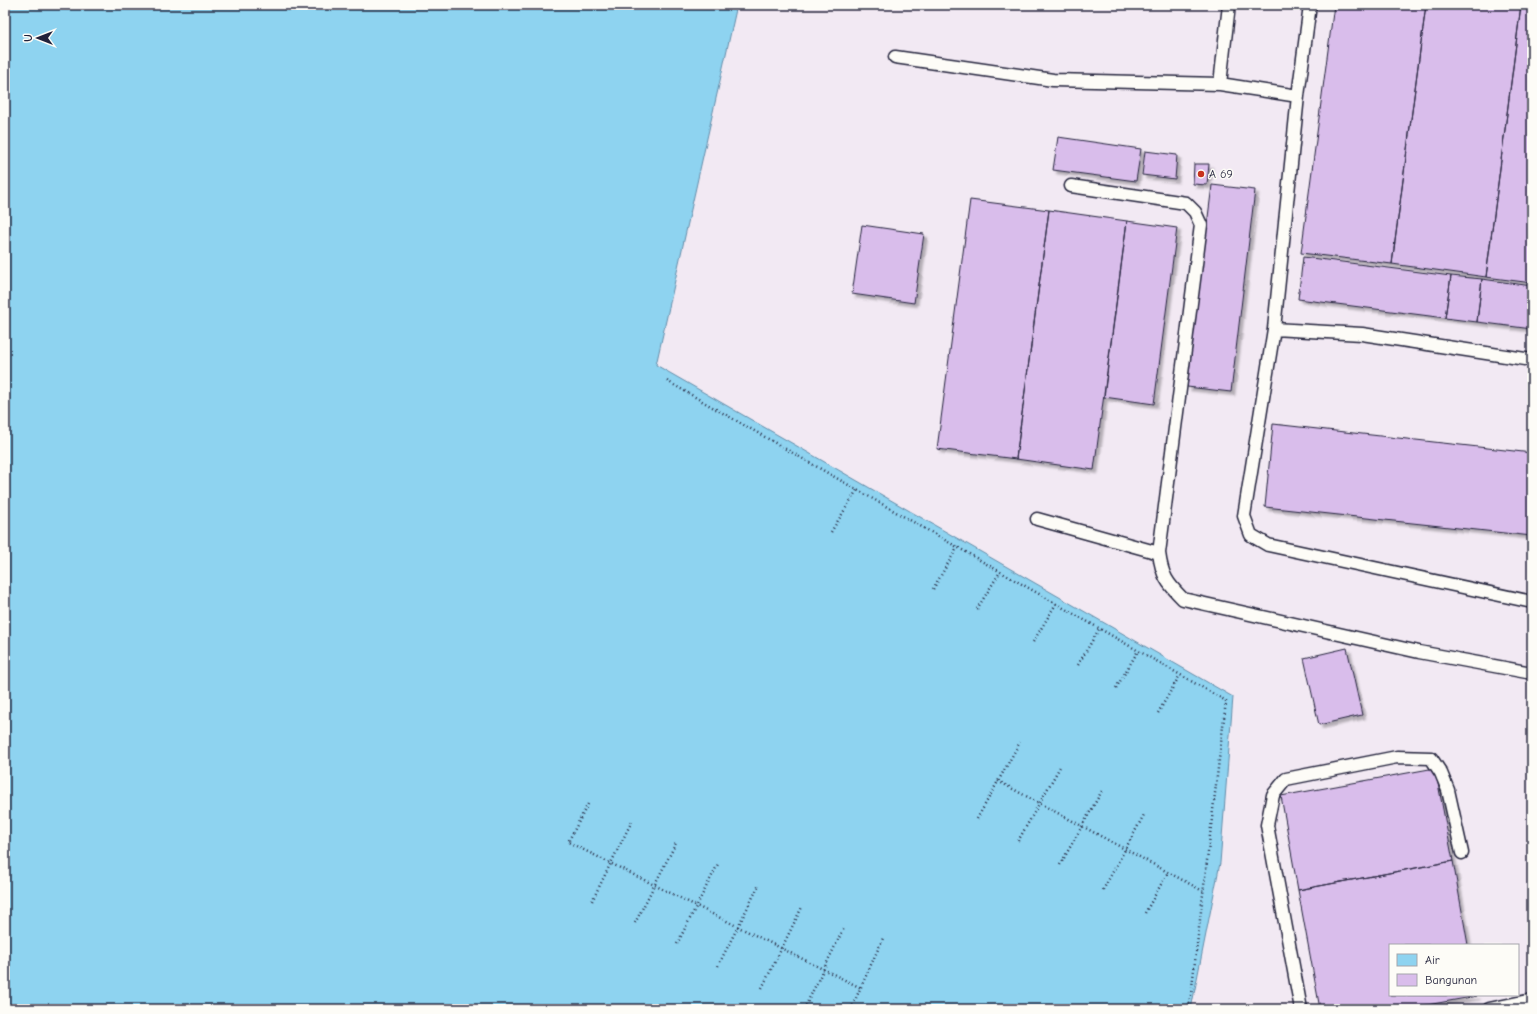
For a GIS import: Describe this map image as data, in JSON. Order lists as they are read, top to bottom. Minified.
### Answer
{"places":["A 69"],"legend":["Air","Bangunan"],"north":"left"}
